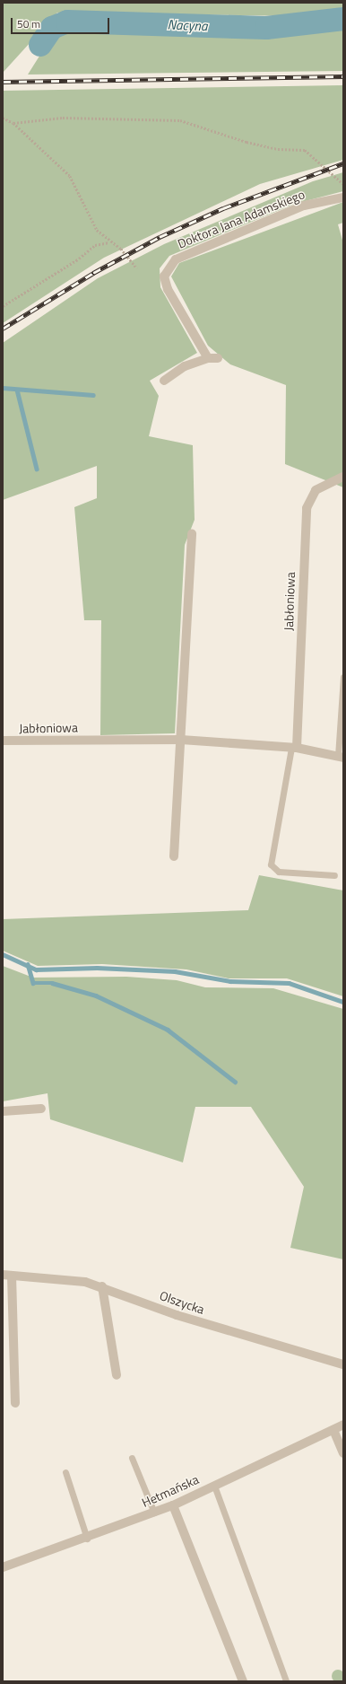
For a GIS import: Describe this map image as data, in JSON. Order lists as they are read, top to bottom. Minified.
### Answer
{"streets":{"street":["Doktora Jana Adamskiego","Jabłoniowa","Olszycka","Hetmańska"]},"water":["Nacyna"],"scale_bar":"50 m"}
